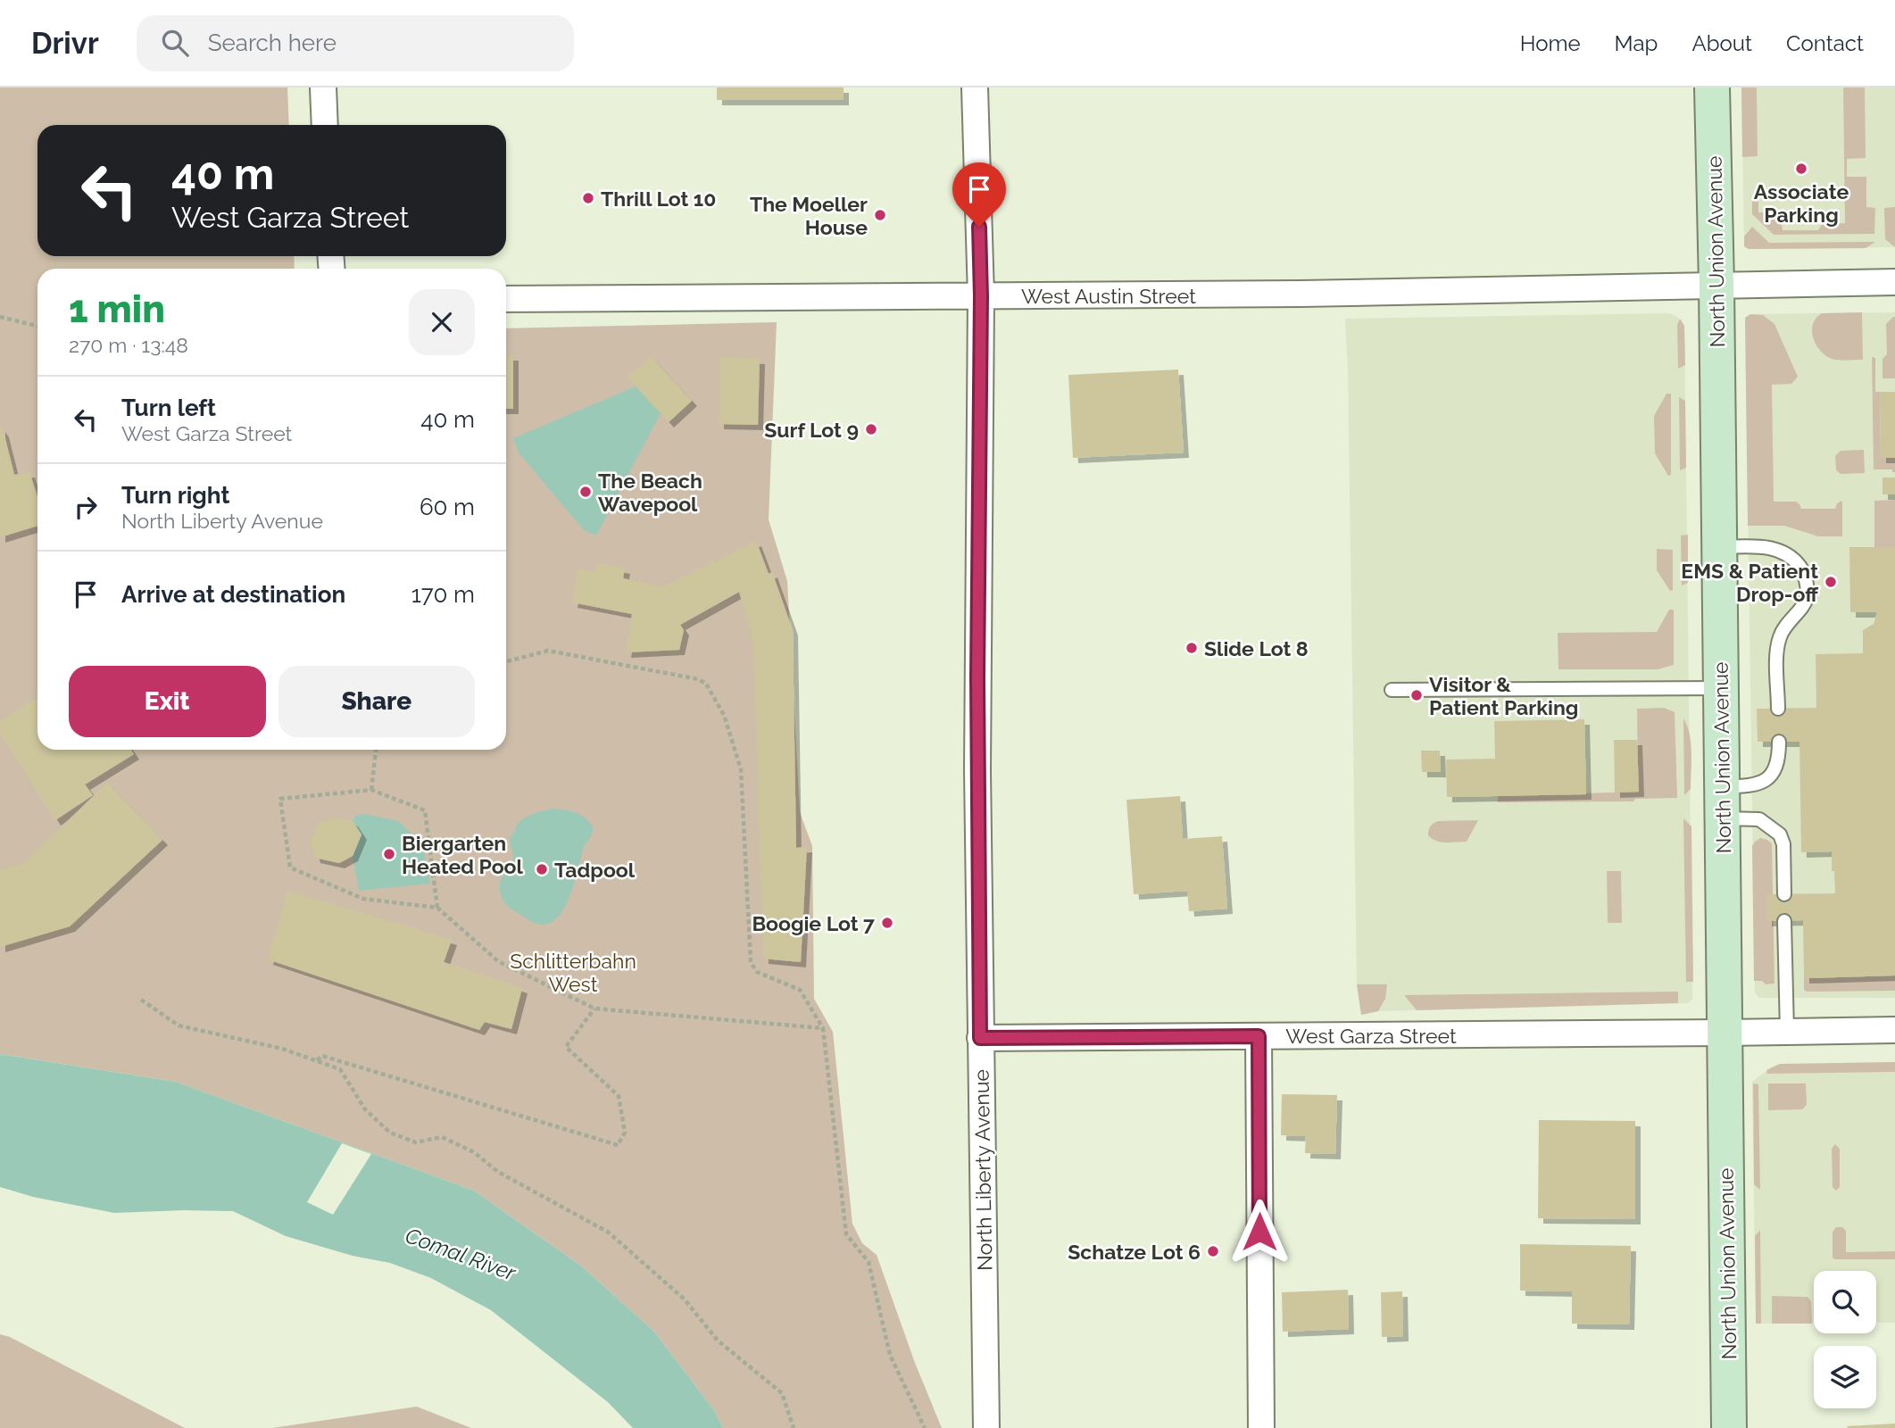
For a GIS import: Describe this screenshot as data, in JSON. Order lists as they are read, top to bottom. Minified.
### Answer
{"streets":{"street":["North Union Avenue","West Austin Street","West Garza Street","North Liberty Avenue"]},"crossings":[["North Union Avenue","West Austin Street"],["North Union Avenue","West Garza Street"],["West Austin Street","North Liberty Avenue"],["West Garza Street","North Liberty Avenue"]],"water":["Comal River"],"parks":["Schlitterbahn West"],"places":["Associate Parking","Thrill Lot 10","The Moeller House","Surf Lot 9","The Beach Wavepool","EMS & Patient Drop-off","Slide Lot 8","Visitor & Patient Parking","Biergarten Heated Pool","Tadpool","Boogie Lot 7","Schatze Lot 6"],"page":{"header":"Drivr","search":"Search here","nav":["Home","Map","About","Contact"],"turn":["40 m","West Garza Street"],"heading":["1 min","270 m · 13:48"],"list":[{"name":"Turn left","note":"West Garza Street","value":"40 m"},{"name":"Turn right","note":"North Liberty Avenue","value":"60 m"},{"name":"Arrive at destination","value":"170 m"}],"buttons":["Exit","Share"]}}
